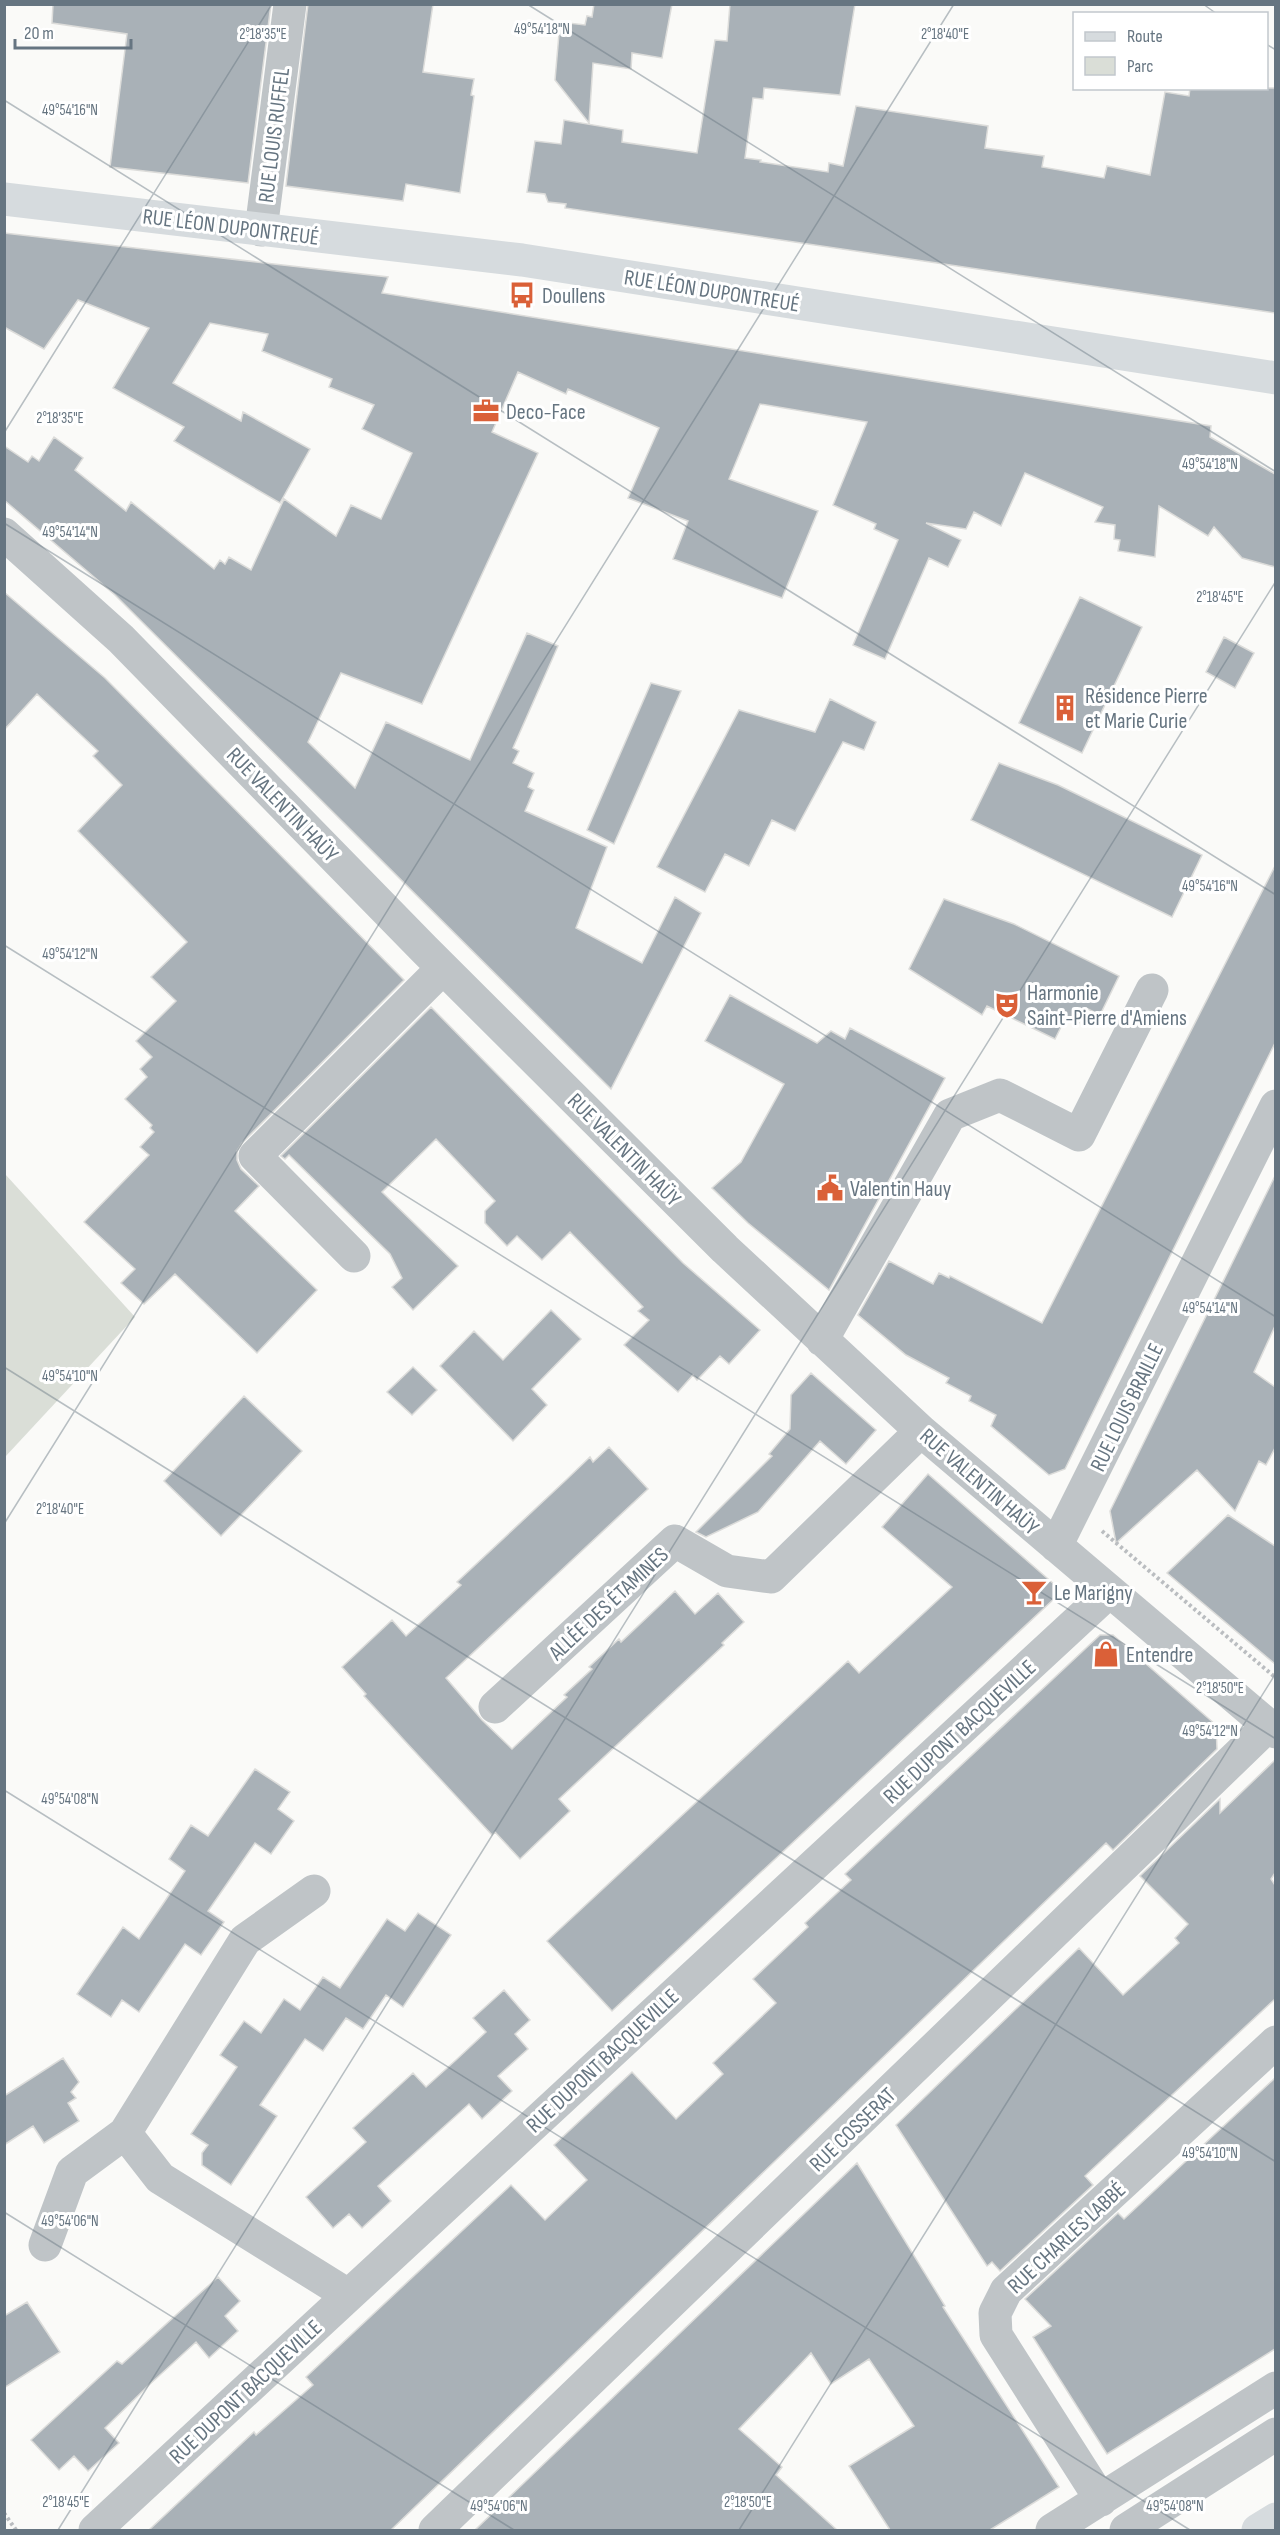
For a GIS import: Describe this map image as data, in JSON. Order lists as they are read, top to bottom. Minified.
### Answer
{"streets":{"main road":["RUE LÉON DUPONTREUÉ"],"street":["RUE LOUIS RUFFEL","RUE VALENTIN HAÜY","RUE LOUIS BRAILLE","ALLÉE DES ÉTAMINES","RUE DUPONT BACQUEVILLE","RUE COSSERAT","RUE CHARLES LABBÉ"]},"crossings":[["RUE LOUIS RUFFEL","RUE LÉON DUPONTREUÉ"],["RUE VALENTIN HAÜY","RUE LOUIS BRAILLE"],["RUE VALENTIN HAÜY","ALLÉE DES ÉTAMINES"],["RUE VALENTIN HAÜY","RUE DUPONT BACQUEVILLE"],["RUE VALENTIN HAÜY","RUE COSSERAT"]],"places":{"bus stop":["Doullens"],"office":["Deco-Face"],"building":["Résidence Pierre et Marie Curie"],"theatre":["Harmonie Saint-Pierre d'Amiens"],"public building":["Valentin Hauy"],"bar":["Le Marigny"],"shop":["Entendre"]},"legend":["Route","Parc"],"scale_bar":"20 m","coordinates":["49°54'18\"N","2°18'35\"E","2°18'40\"E","49°54'16\"N","49°54'14\"N","2°18'45\"E","49°54'12\"N","49°54'10\"N","2°18'50\"E","49°54'08\"N","49°54'06\"N"]}
